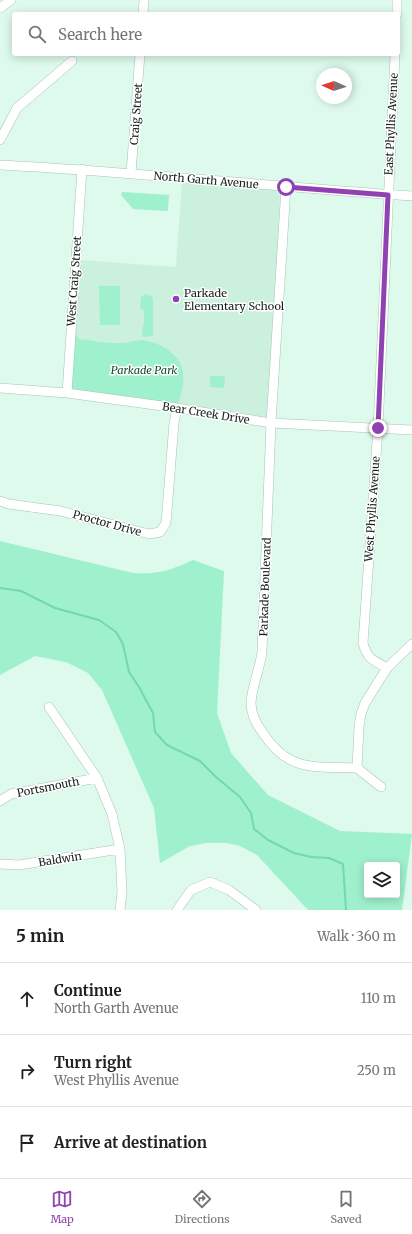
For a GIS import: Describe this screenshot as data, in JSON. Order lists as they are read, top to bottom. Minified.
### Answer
{"streets":{"street":["Craig Street","East Phyllis Avenue","North Garth Avenue","West Craig Street","Bear Creek Drive","West Phyllis Avenue","Proctor Drive","Parkade Boulevard","Portsmouth","Baldwin"]},"crossings":[["Craig Street","North Garth Avenue"],["East Phyllis Avenue","North Garth Avenue"],["East Phyllis Avenue","West Phyllis Avenue"],["North Garth Avenue","West Craig Street"],["North Garth Avenue","West Phyllis Avenue"],["North Garth Avenue","Parkade Boulevard"],["West Craig Street","Bear Creek Drive"],["Bear Creek Drive","West Phyllis Avenue"],["Bear Creek Drive","Proctor Drive"],["Bear Creek Drive","Parkade Boulevard"]],"parks":["Parkade Park"],"places":["Parkade Elementary School"],"north":"left","page":{"search":"Search here","heading":["5 min","Walk · 360 m"],"list":[["Continue","North Garth Avenue","110 m"],["Turn right","West Phyllis Avenue","250 m"],"Arrive at destination"],"nav":["Map","Directions","Saved"]}}
